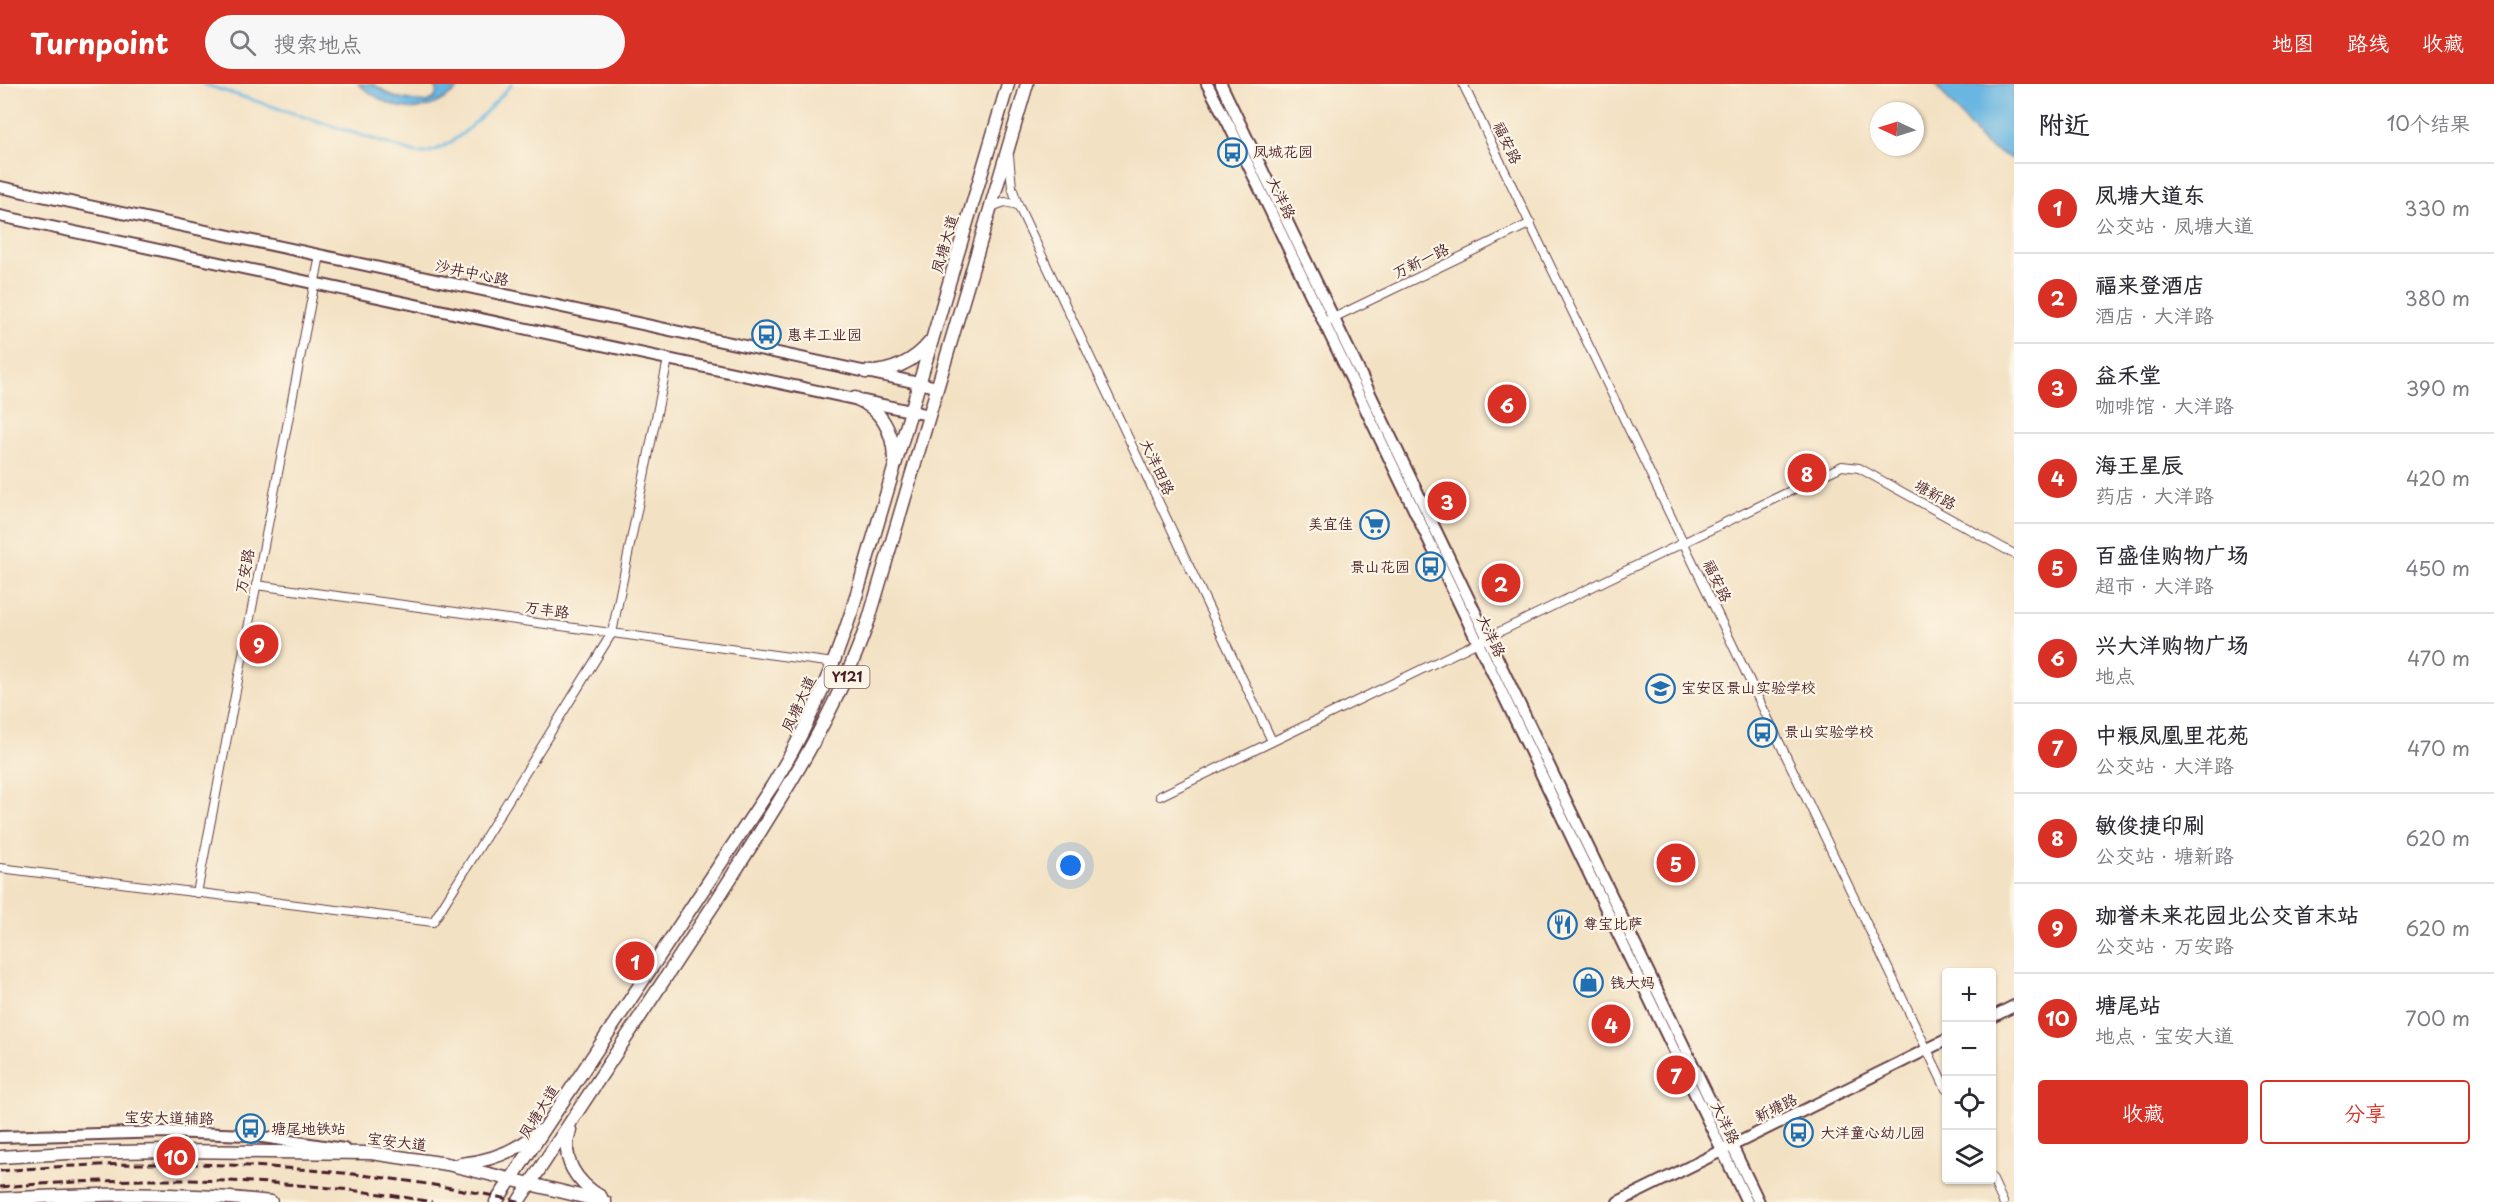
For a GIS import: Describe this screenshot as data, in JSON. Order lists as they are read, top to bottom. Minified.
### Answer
{"streets":{"main road":["凤塘大道","Y121","宝安大道"],"street":["福安路","大洋路","万新一路","沙井中心路","大洋田路","塘新路","万安路","万丰路","新塘路","宝安大道辅路"]},"crossings":[["福安路","万新一路"],["福安路","塘新路"],["福安路","新塘路"],["大洋路","万新一路"],["大洋路","新塘路"],["凤塘大道","沙井中心路"],["凤塘大道","大洋田路"],["凤塘大道","万丰路"],["凤塘大道","宝安大道"],["沙井中心路","万安路"],["万安路","万丰路"],["宝安大道辅路","宝安大道"]],"places":{"bus stop":["凤城花园","惠丰工业园","景山花园","景山实验学校","塘尾地铁站","大洋童心幼儿园"],"supermarket":["美宜佳"],"school or university":["宝安区景山实验学校"],"restaurant":["尊宝比萨"],"shop":["钱大妈"]},"north":"left","page":{"header":"Turnpoint","search":"搜索地点","nav":["地图","路线","收藏"],"heading":["附近","10个结果"],"list":[{"mark":"1","name":"凤塘大道东","note":"公交站 · 凤塘大道","value":"330 m"},{"mark":"2","name":"福来登酒店","note":"酒店 · 大洋路","value":"380 m"},{"mark":"3","name":"益禾堂","note":"咖啡馆 · 大洋路","value":"390 m"},{"mark":"4","name":"海王星辰","note":"药店 · 大洋路","value":"420 m"},{"mark":"5","name":"百盛佳购物广场","note":"超市 · 大洋路","value":"450 m"},{"mark":"6","name":"兴大洋购物广场","note":"地点","value":"470 m"},{"mark":"7","name":"中粮凤凰里花苑","note":"公交站 · 大洋路","value":"470 m"},{"mark":"8","name":"敏俊捷印刷","note":"公交站 · 塘新路","value":"620 m"},{"mark":"9","name":"珈誉未来花园北公交首末站","note":"公交站 · 万安路","value":"620 m"},{"mark":"10","name":"塘尾站","note":"地点 · 宝安大道","value":"700 m"}],"pins":["6","8","3","2","9","5","1","4","7","10"],"map_buttons":["+","−"],"buttons":["收藏","分享"]}}
